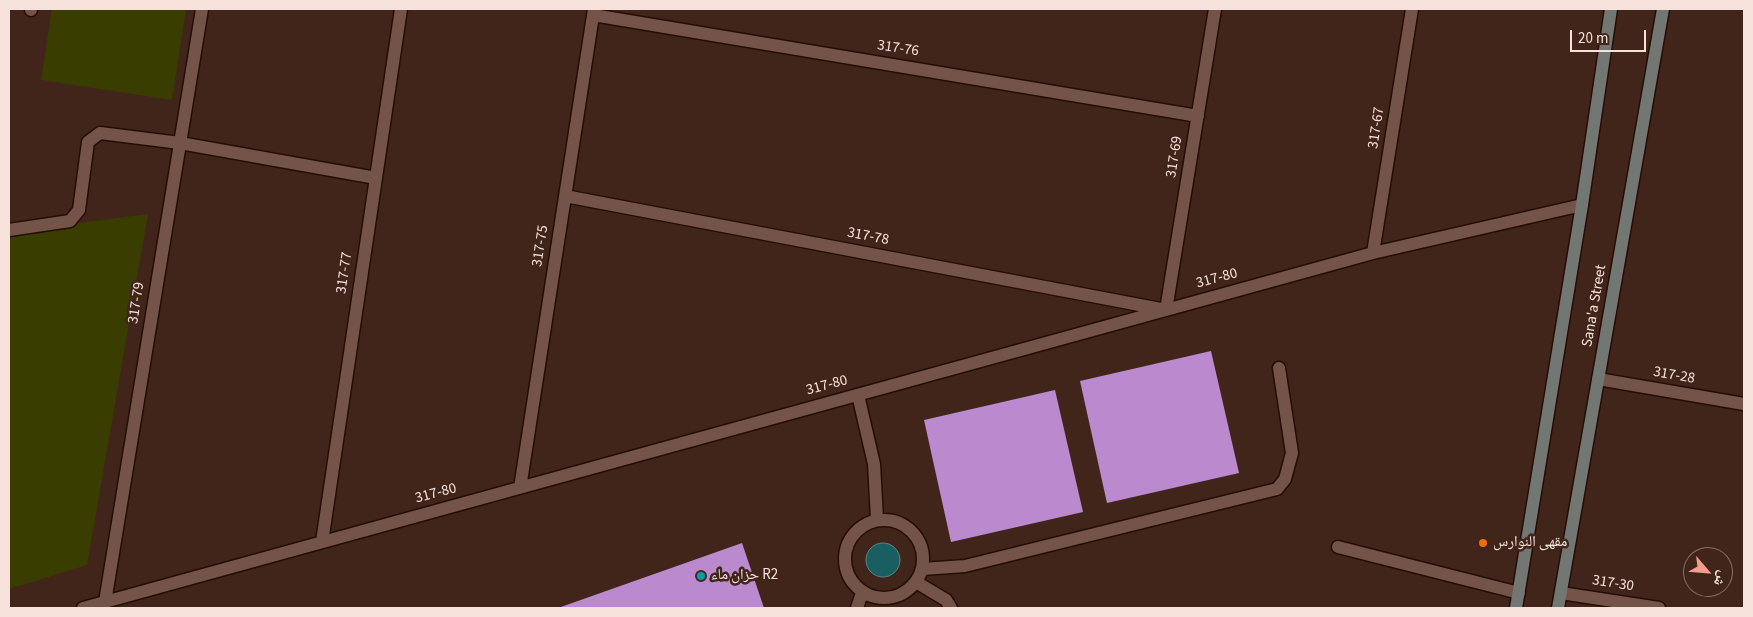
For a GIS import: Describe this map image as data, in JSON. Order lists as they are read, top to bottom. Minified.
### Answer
{"streets":{"street":["317-76","317-67","317-69","317-78","317-75","317-77","317-80","317-79","Sana'a Street","317-28","317-30"]},"crossings":[["317-76","317-69"],["317-76","317-75"],["317-67","317-80"],["317-69","317-78"],["317-69","317-80"],["317-78","317-75"],["317-78","317-80"],["317-75","317-80"],["317-77","317-80"],["317-80","317-79"],["317-80","Sana'a Street"],["Sana'a Street","317-28"],["Sana'a Street","317-30"]],"places":["مقهى النوارس","حزان ماء R2"],"scale_bar":"20 m","north":"bottom right"}
